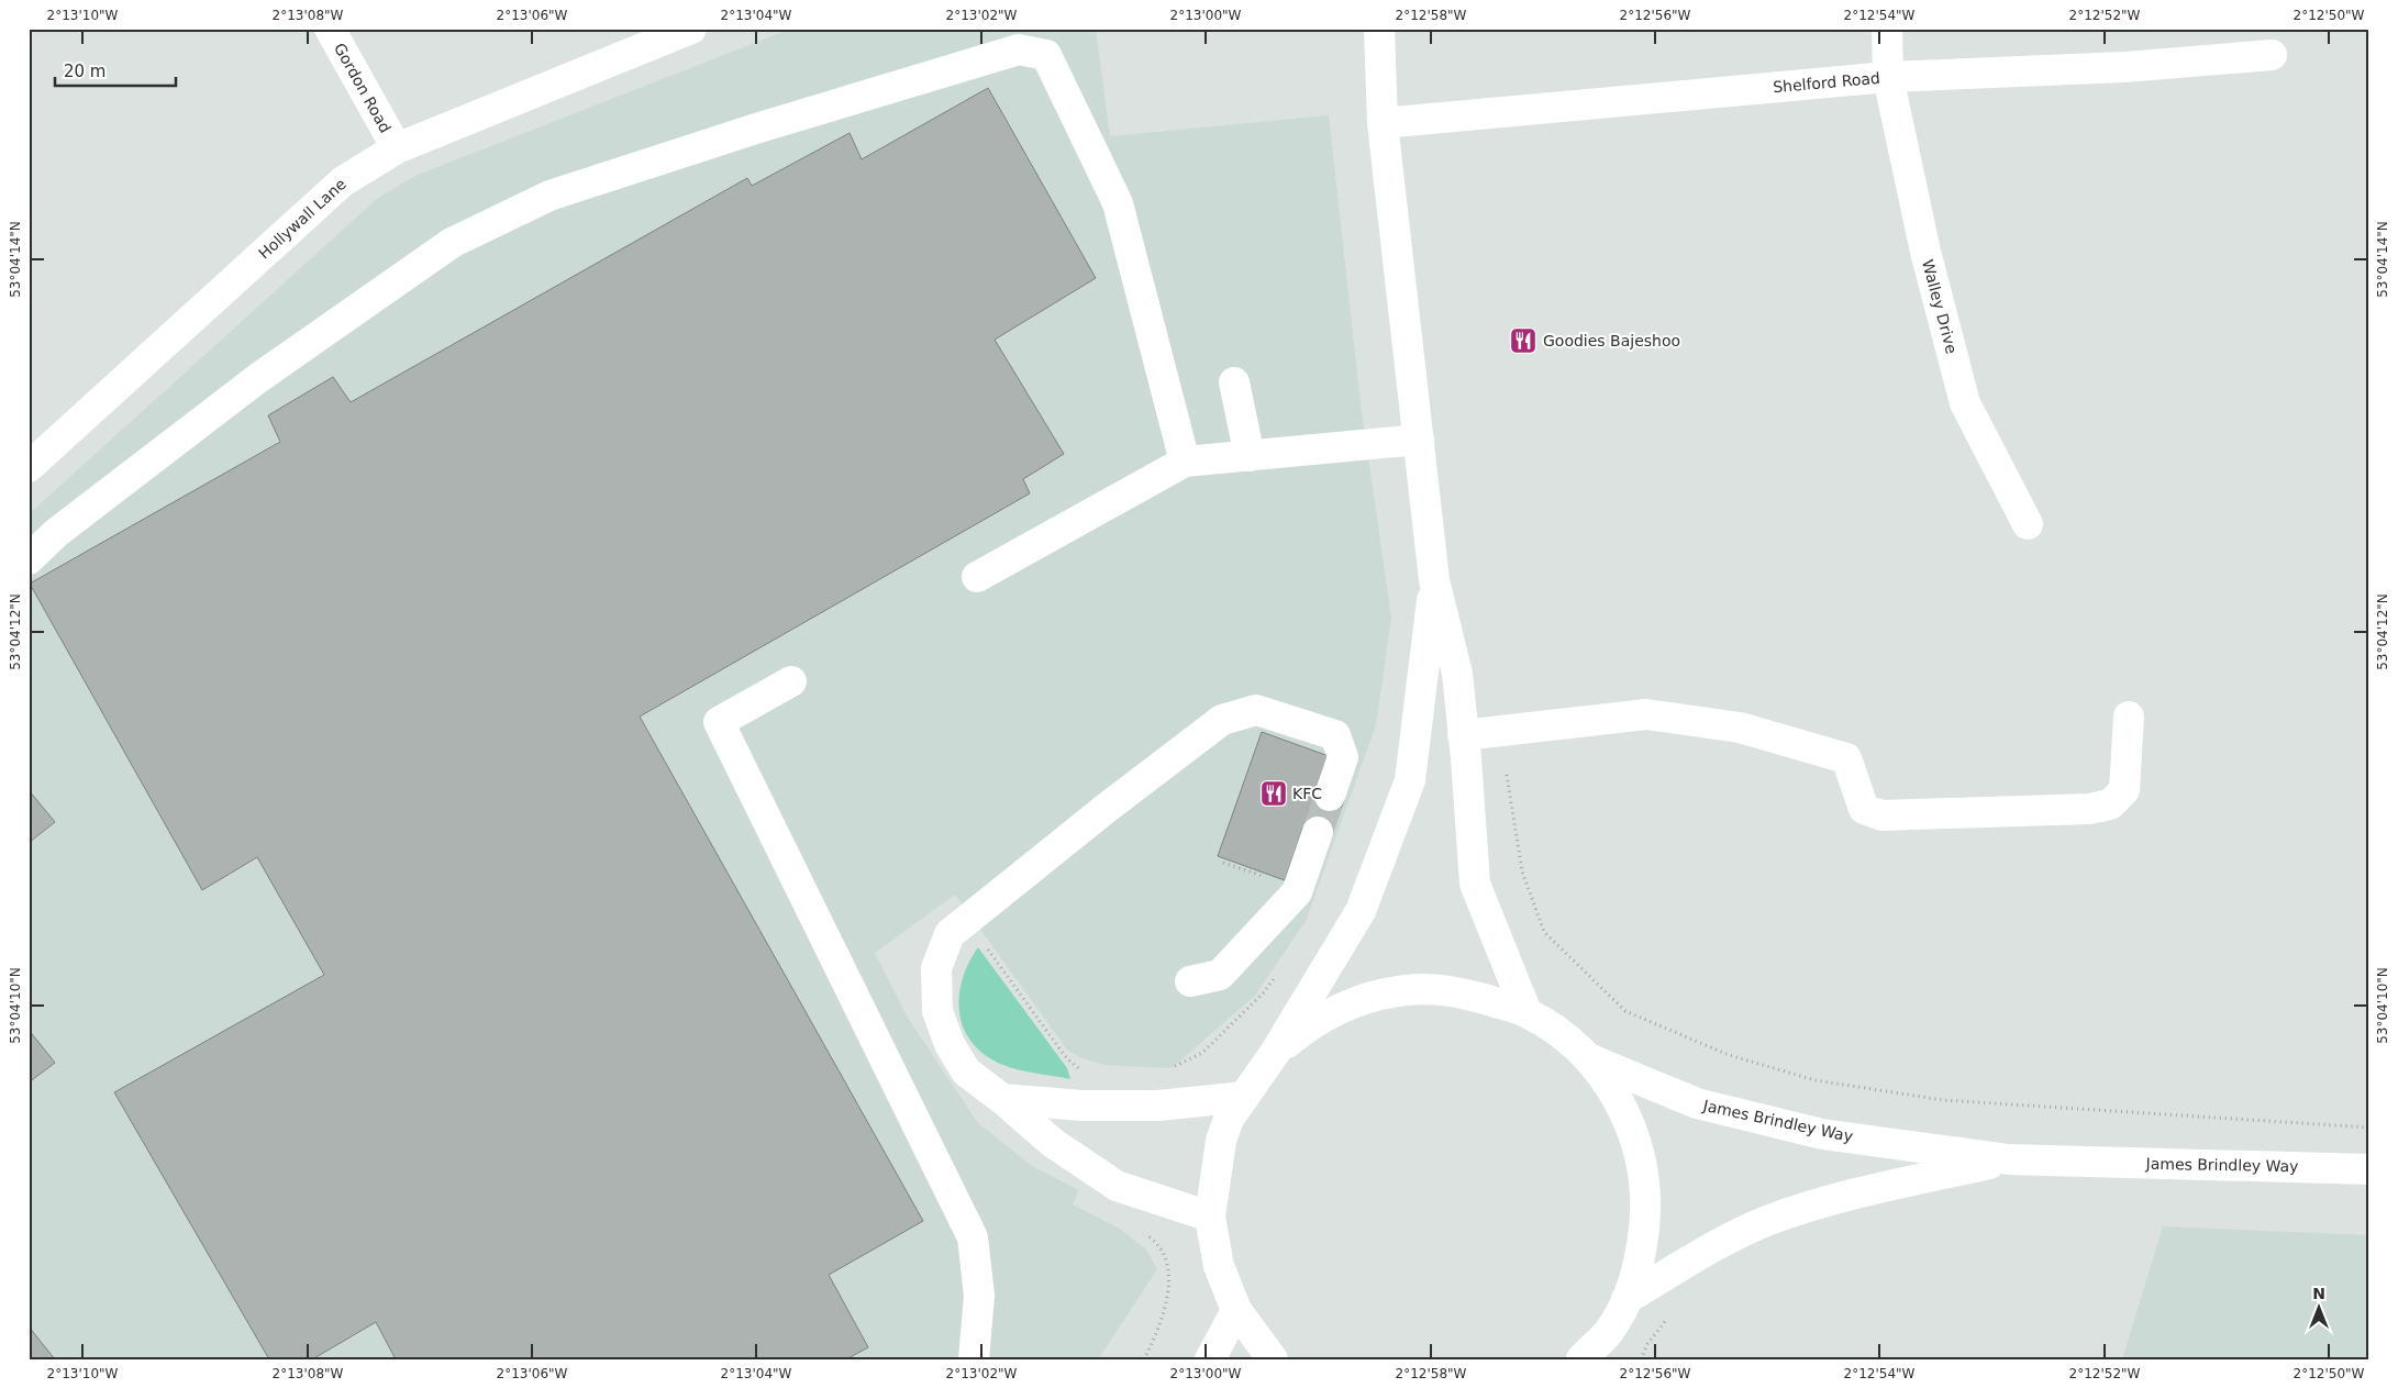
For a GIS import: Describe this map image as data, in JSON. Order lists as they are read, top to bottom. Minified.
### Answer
{"streets":{"main road":["Shelford Road","Gordon Road","Hollywall Lane","Walley Drive","James Brindley Way"]},"crossings":[["Shelford Road","Walley Drive"],["Gordon Road","Hollywall Lane"]],"places":{"restaurant":["Goodies Bajeshoo","KFC"]},"scale_bar":"20 m","north":"top","coordinates":["2°13'10\"W","2°13'08\"W","2°13'06\"W","2°13'04\"W","2°13'02\"W","2°13'00\"W","2°12'58\"W","2°12'56\"W","2°12'54\"W","2°12'52\"W","2°12'50\"W","53°04'14\"N","53°04'12\"N","53°04'10\"N"]}
